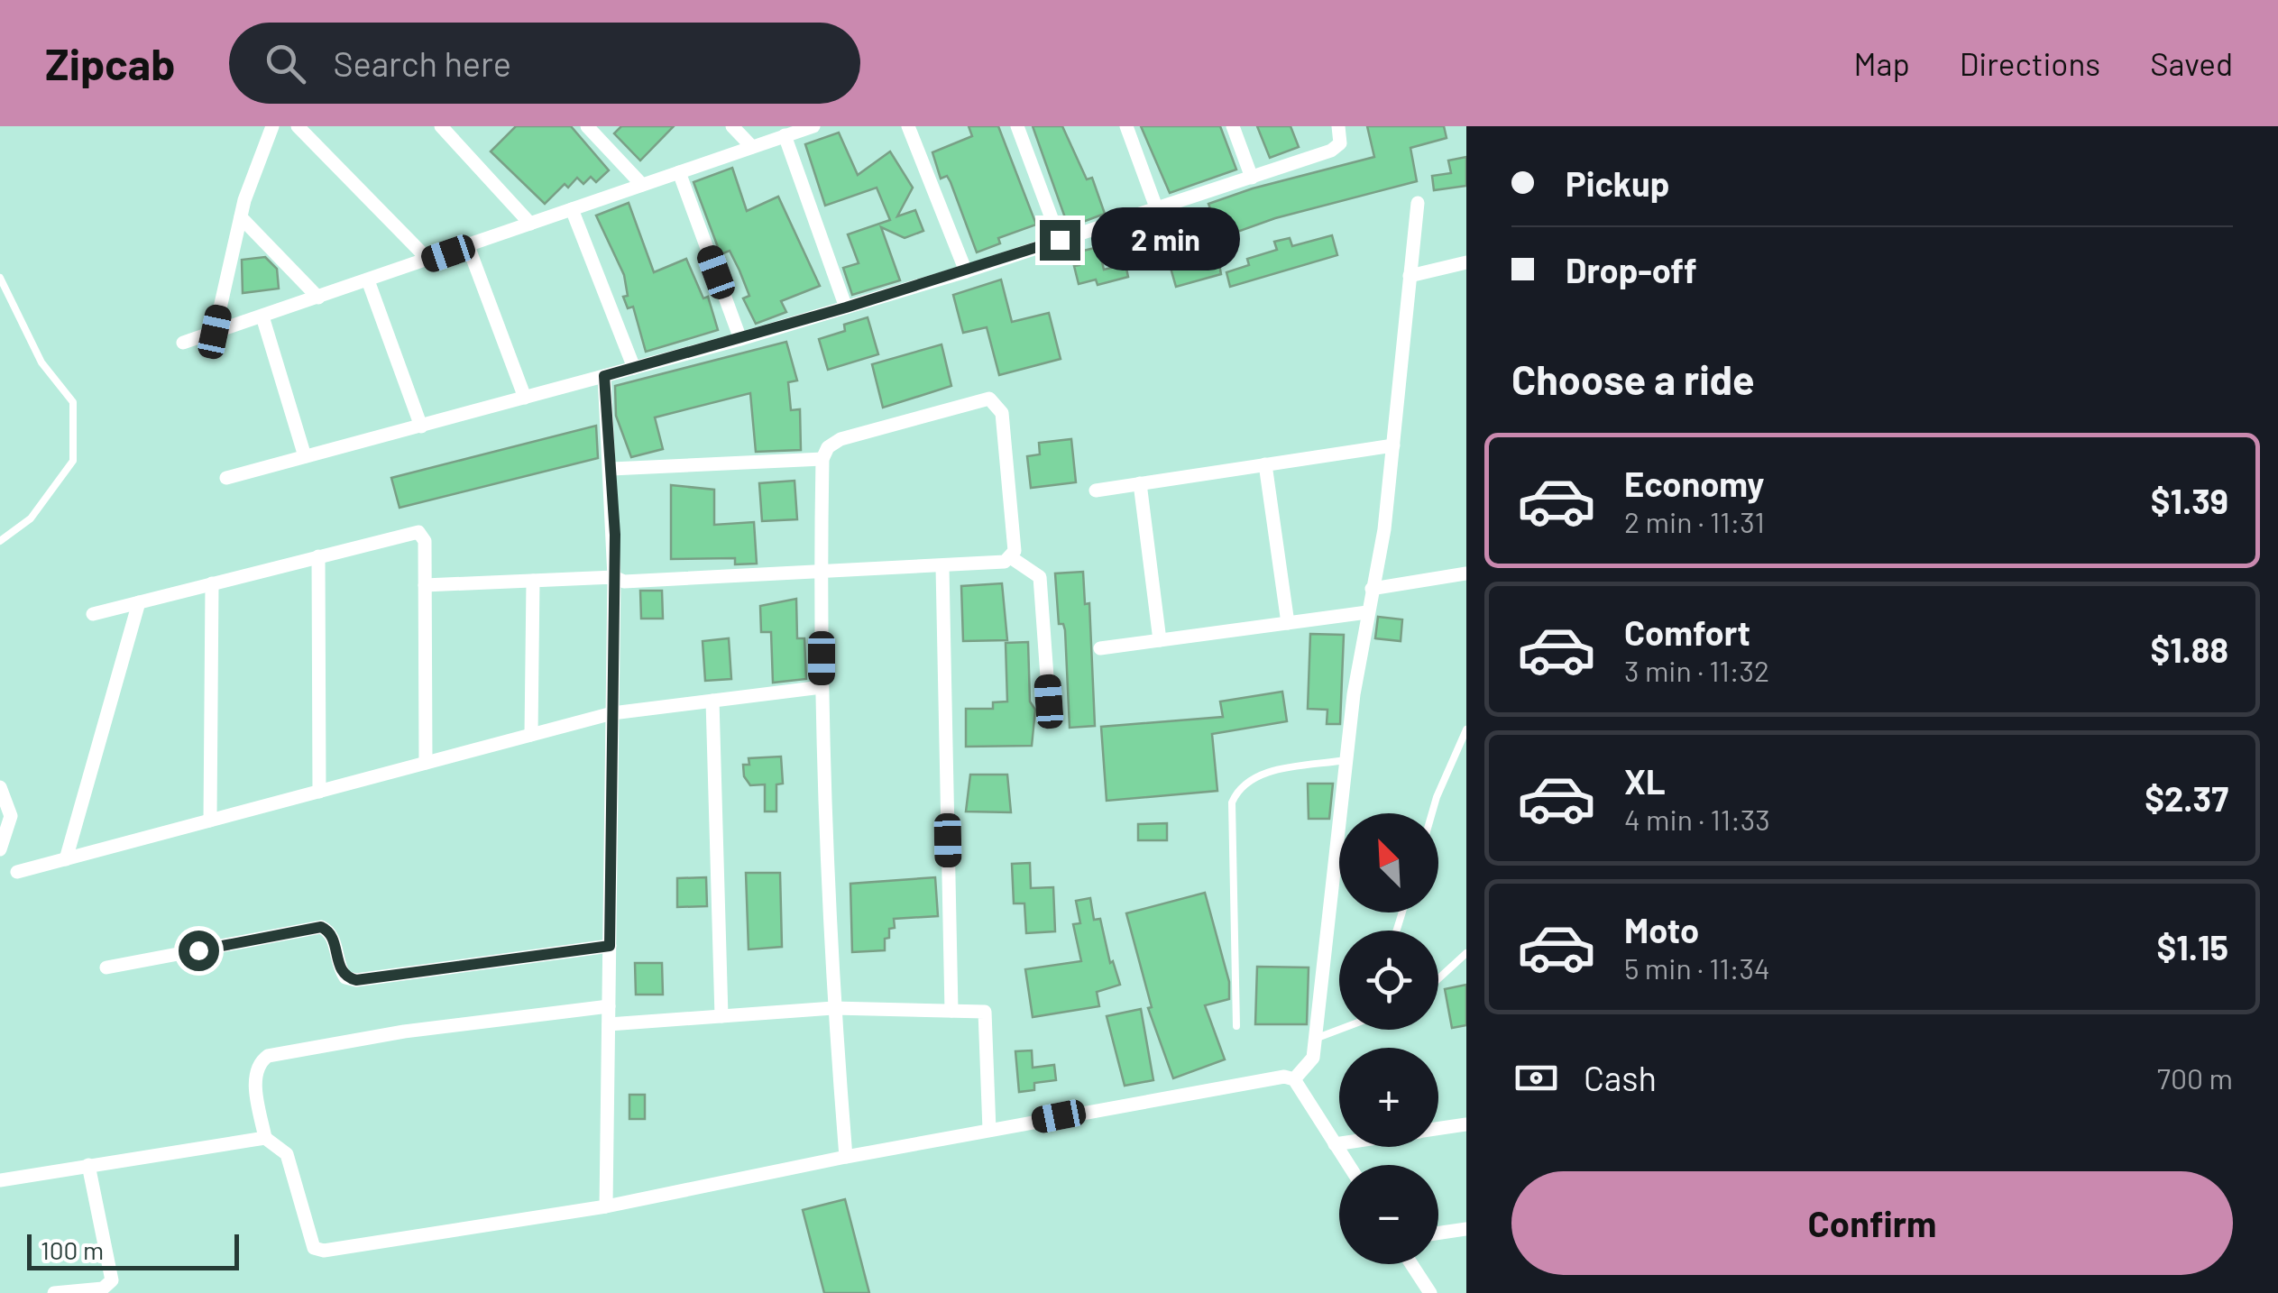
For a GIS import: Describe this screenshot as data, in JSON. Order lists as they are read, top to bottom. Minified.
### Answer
{"scale_bar":"100 m","north":"top left","page":{"header":"Zipcab","search":"Search here","nav":["Map","Directions","Saved"],"banner":["Pickup","Drop-off"],"bubble":"2 min","heading":"Choose a ride","list":[{"name":"Economy","note":"2 min · 11:31","value":"$1.39"},{"name":"Comfort","note":"3 min · 11:32","value":"$1.88"},{"name":"XL","note":"4 min · 11:33","value":"$2.37"},{"name":"Moto","note":"5 min · 11:34","value":"$1.15"}],"map_buttons":["+","−"],"pay":["Cash","700 m"],"buttons":"Confirm","scale":"100 m"}}
